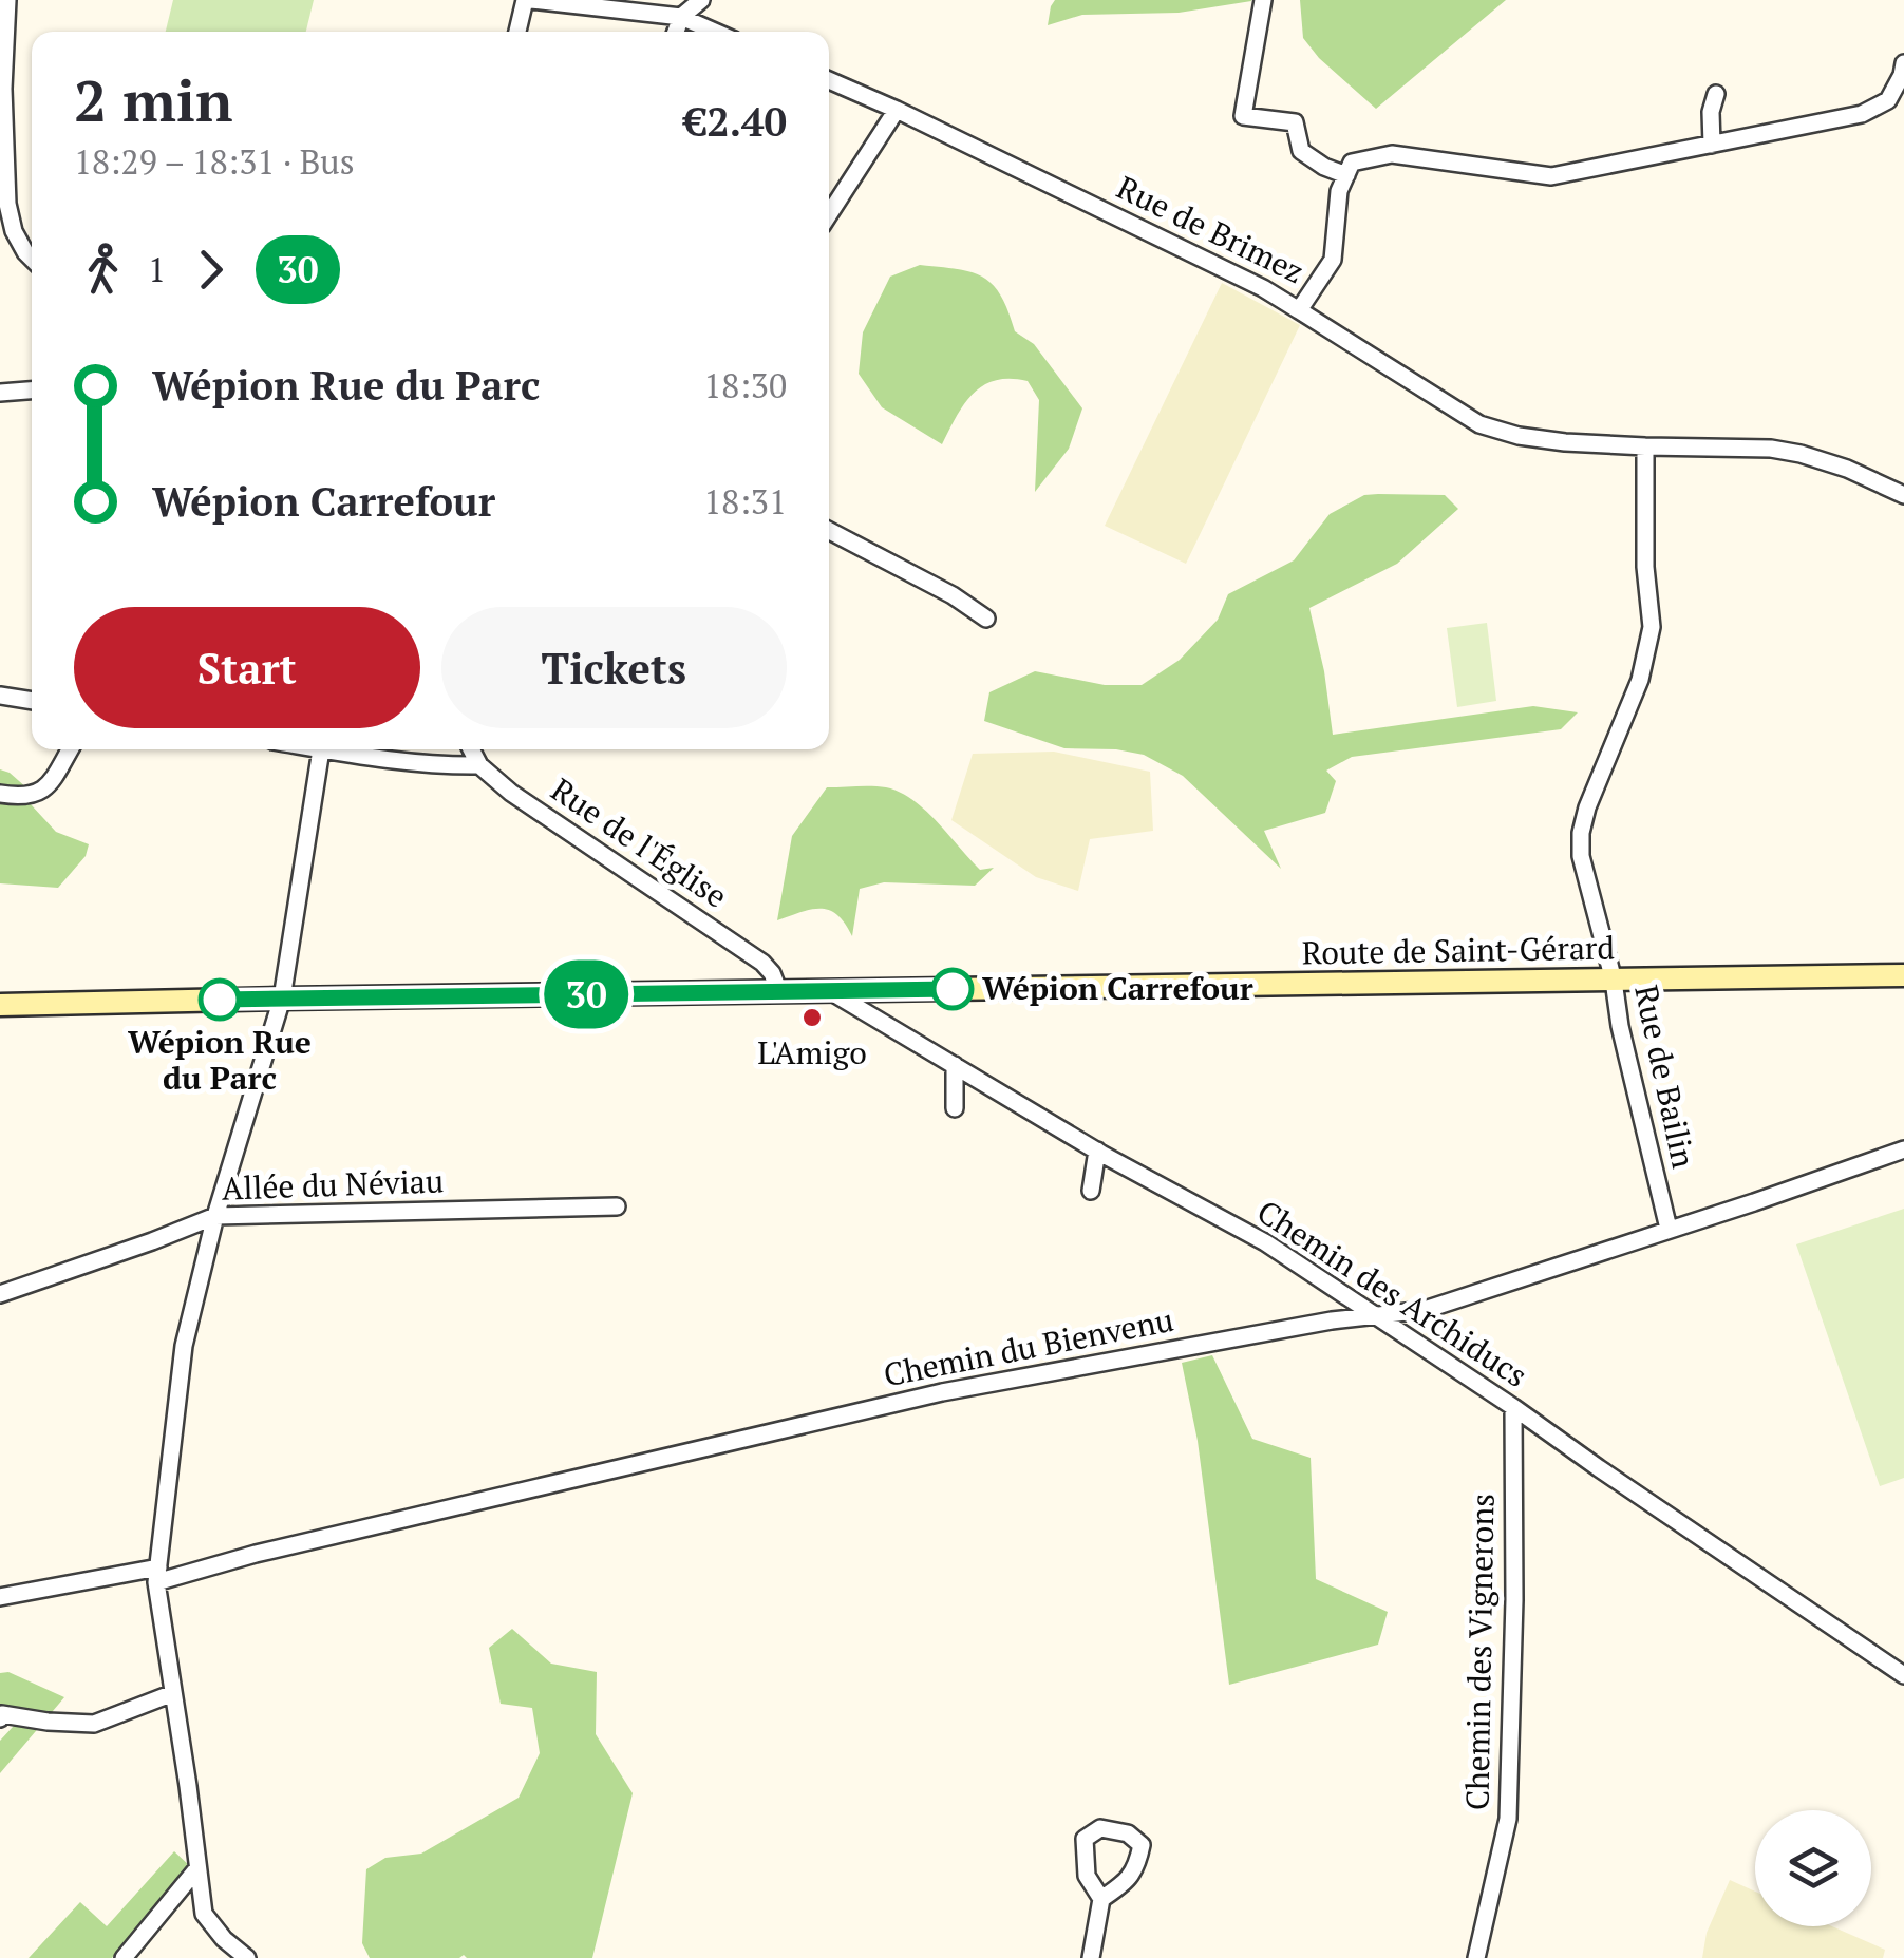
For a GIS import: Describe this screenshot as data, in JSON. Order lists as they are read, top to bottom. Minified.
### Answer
{"streets":{"main road":["Route de Saint-Gérard"],"street":["Rue de Brimez","Rue de l'Église","Rue de Bailin","Allée du Néviau","Chemin des Archiducs","Chemin du Bienvenu","Chemin des Vignerons"]},"crossings":[["Rue de l'Église","Route de Saint-Gérard"],["Route de Saint-Gérard","Rue de Bailin"],["Route de Saint-Gérard","Chemin des Archiducs"],["Rue de Bailin","Chemin du Bienvenu"],["Chemin des Archiducs","Chemin du Bienvenu"],["Chemin des Archiducs","Chemin des Vignerons"]],"places":["Wépion Carrefour","Wépion Rue du Parc","L'Amigo"],"lines":["bus line 30"],"page":{"on_map":"30","heading":["2 min","18:29 – 18:31 · Bus","€2.40"],"legs":["1","30"],"list":[{"name":"Wépion Rue du Parc","value":"18:30"},{"name":"Wépion Carrefour","value":"18:31"}],"buttons":["Start","Tickets"]}}
